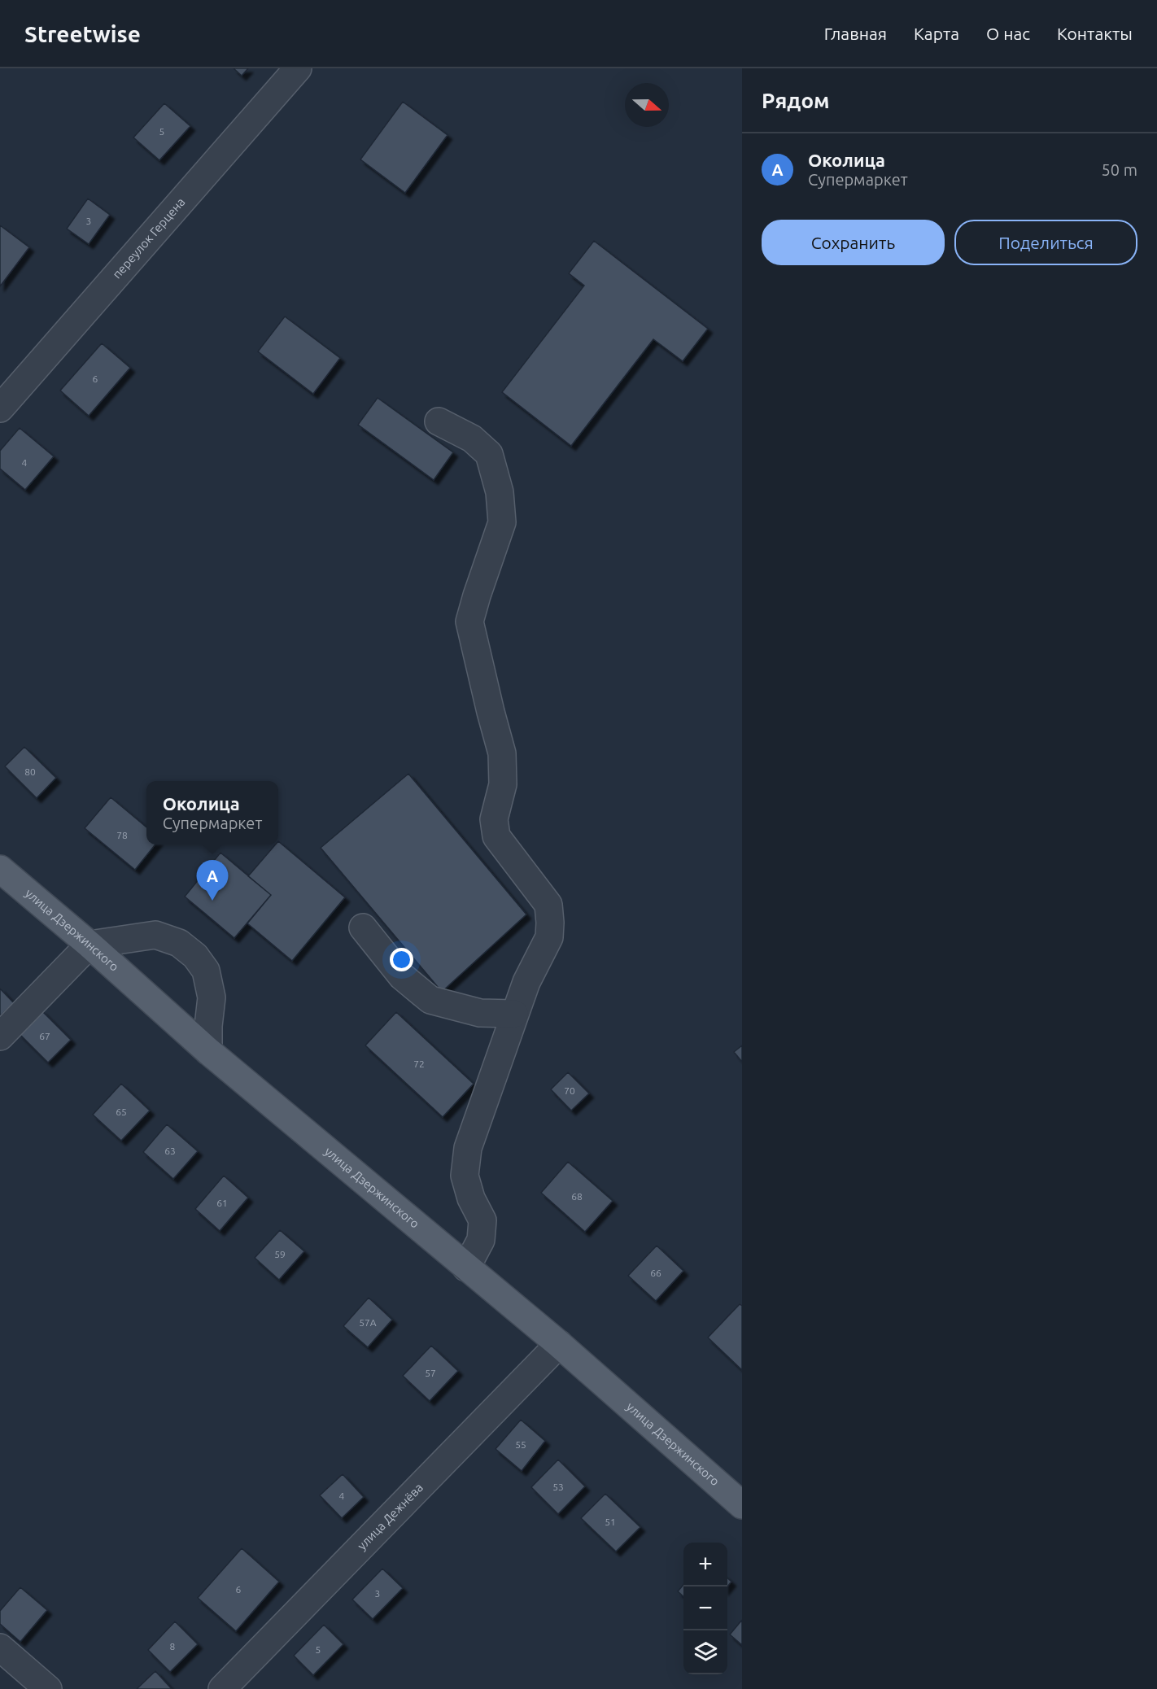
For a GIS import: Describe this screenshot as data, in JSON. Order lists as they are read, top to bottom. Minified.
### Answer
{"streets":{"main road":["улица Дзержинского"],"street":["переулок Герцена","улица Дежнёва"]},"crossings":[["улица Дзержинского","улица Дежнёва"]],"house_numbers":["5","3","6","4","80","78","67","72","70","65","63","68","61","59","66","57А","57","55","53","4","51","6","3","8","5"],"north":"right","page":{"header":"Streetwise","nav":["Главная","Карта","О нас","Контакты"],"heading":"Рядом","list":[{"mark":"A","name":"Околица","note":"Супермаркет","value":"50 m"}],"buttons":["Сохранить","Поделиться"],"popup":["Околица","Супермаркет"],"pins":"A","map_buttons":["+","−"]}}
